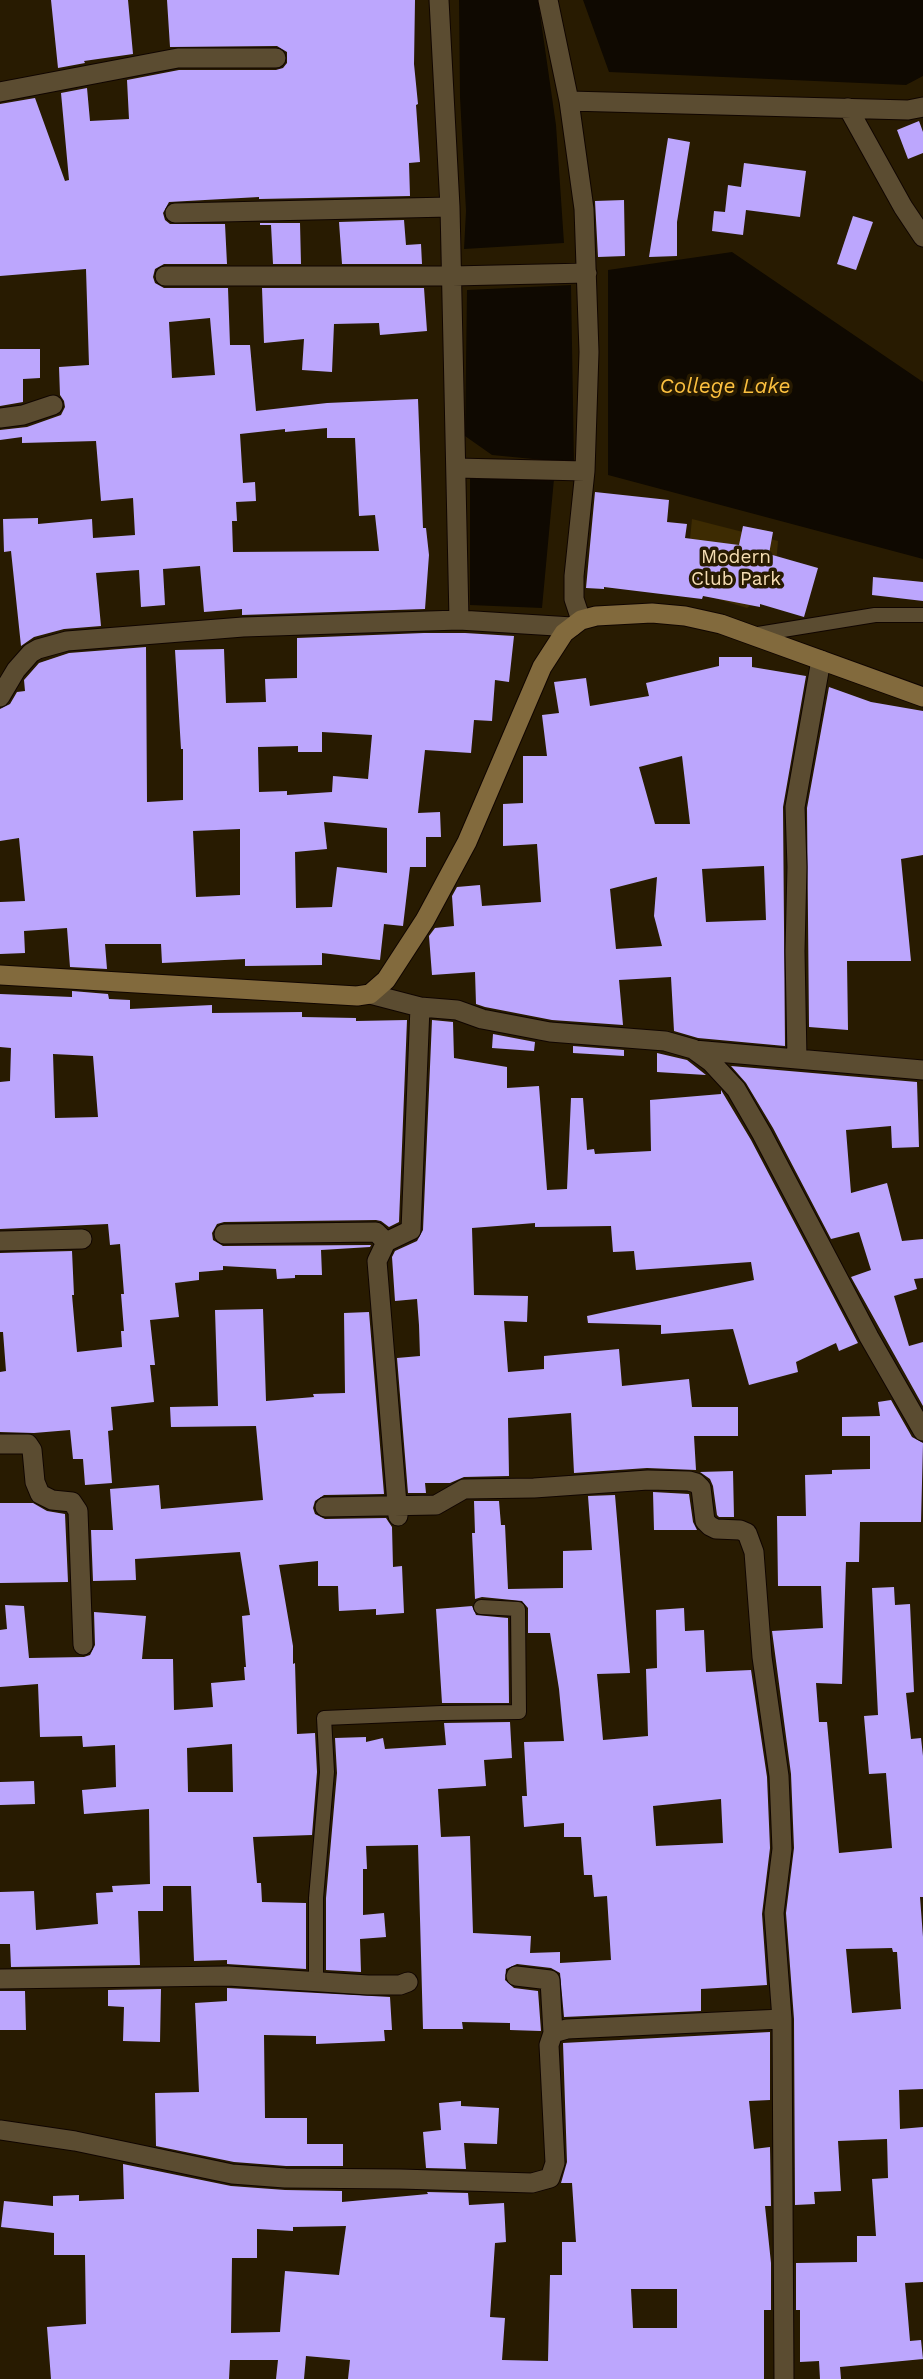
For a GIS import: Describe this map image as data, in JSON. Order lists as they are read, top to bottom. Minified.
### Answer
{"water":["College Lake"],"parks":["Modern Club Park"]}
